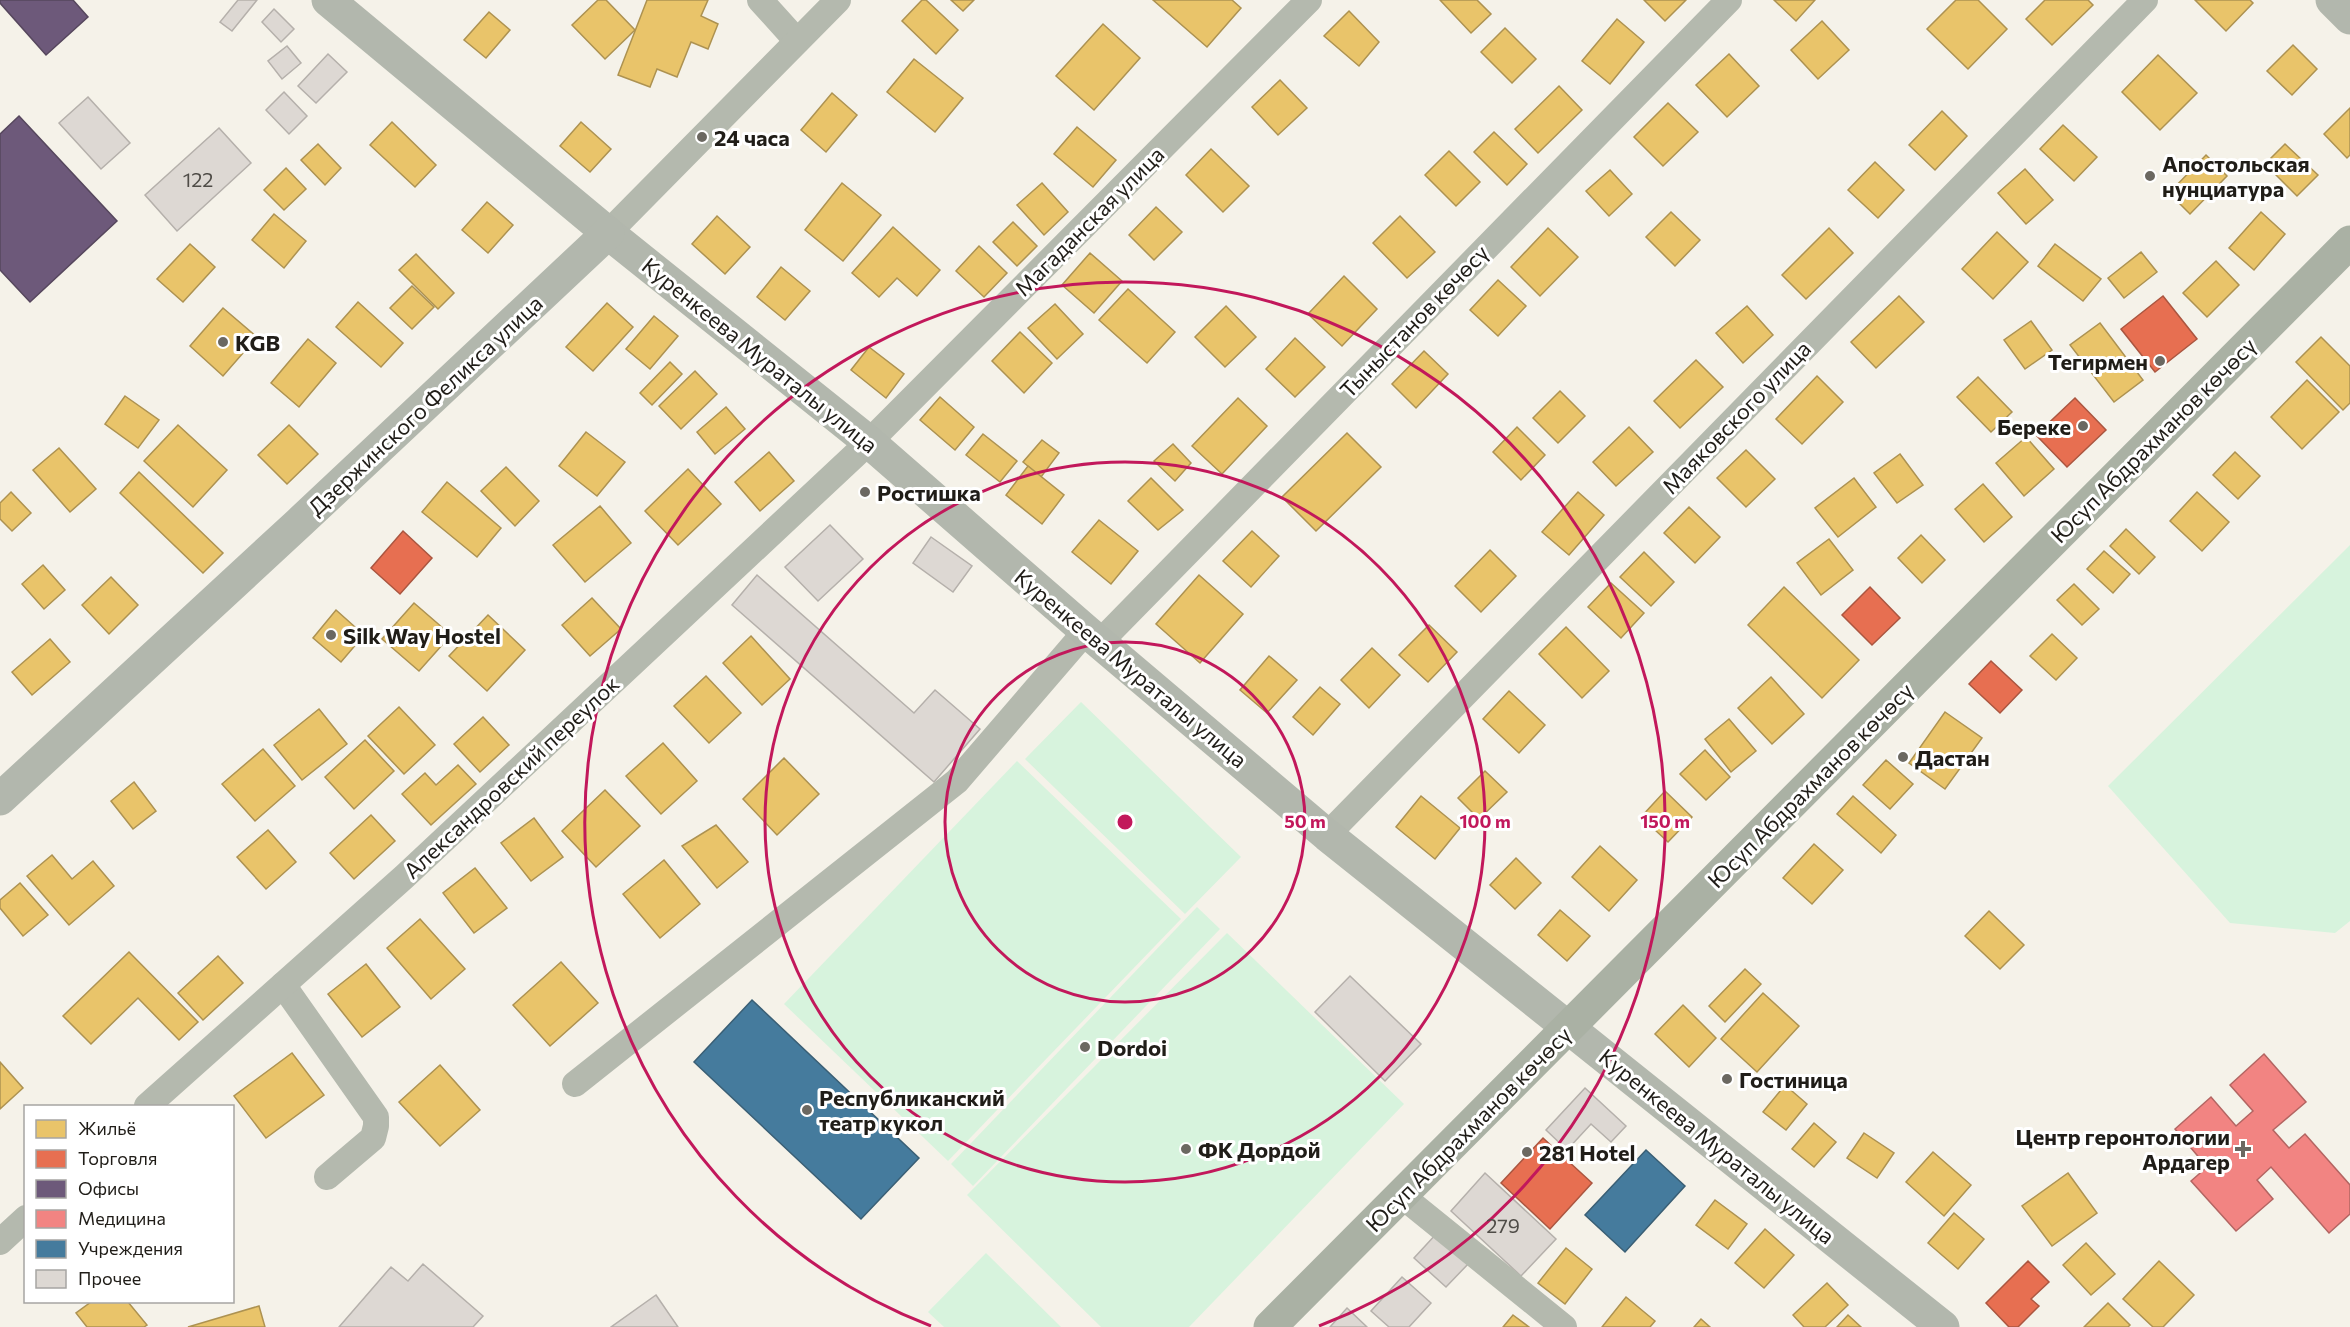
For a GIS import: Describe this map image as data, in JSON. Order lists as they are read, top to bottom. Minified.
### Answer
{"streets":{"main road":["Юсуп Абдрахманов көчөсү"],"street":["Магаданская улица","Тыныстанов көчөсү","Куренкеева Мураталы улица","Дзержинского Феликса улица","Маяковского улица","Александровский переулок"]},"crossings":[["Магаданская улица","Куренкеева Мураталы улица"],["Магаданская улица","Александровский переулок"],["Тыныстанов көчөсү","Куренкеева Мураталы улица"],["Куренкеева Мураталы улица","Дзержинского Феликса улица"],["Куренкеева Мураталы улица","Маяковского улица"],["Куренкеева Мураталы улица","Юсуп Абдрахманов көчөсү"],["Куренкеева Мураталы улица","Александровский переулок"]],"places":{"other":["24 часа","Апостольская нунциатура","KGB","Тегирмен","Береке","Ростишка","Silk Way Hostel","Дастан","Dordoi","Гостиница","Республиканский театр кукол","ФК Дордой","281 Hotel"],"health":["Центр геронтологии Ардагер"]},"house_numbers":["122","279"],"legend":["Жильё","Торговля","Офисы","Медицина","Учреждения","Прочее"],"rings":["50 m","100 m","150 m"]}
